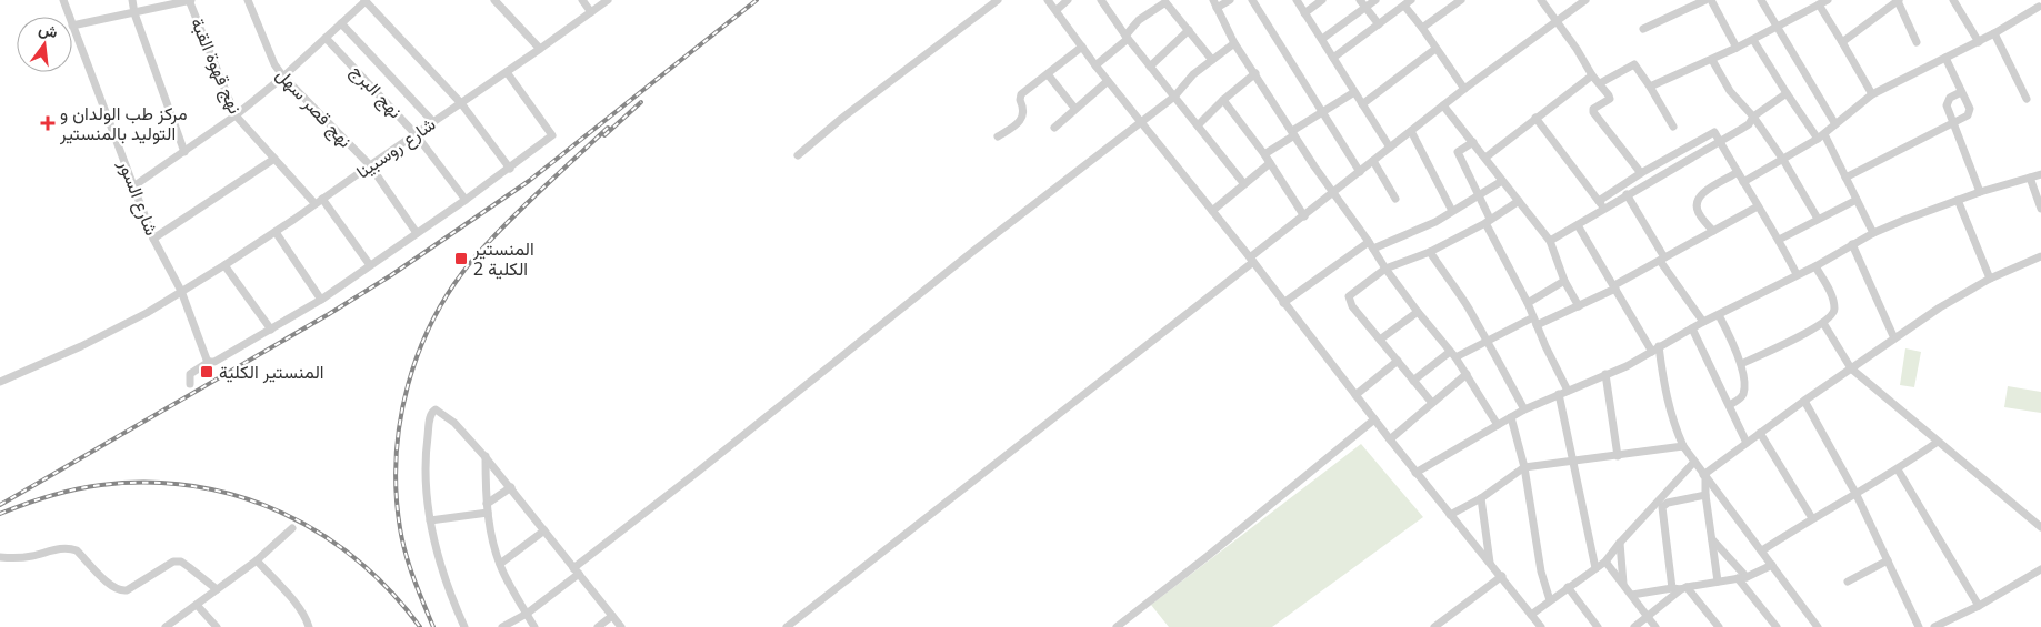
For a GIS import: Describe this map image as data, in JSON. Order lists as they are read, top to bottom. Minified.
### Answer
{"streets":{"street":["نهج قهوة القبة","نهج البرج","نهج قصر سهل","شارع روسبينا","شارع السور"]},"crossings":[["نهج قهوة القبة","شارع روسبينا"],["نهج البرج","شارع روسبينا"],["نهج قصر سهل","شارع روسبينا"],["شارع روسبينا","شارع السور"]],"places":{"health":["مركز طب الولدان و التوليد بالمنستير"],"transit":["المنستير الكلية 2","المنستير الكلية"]},"north":"top"}
